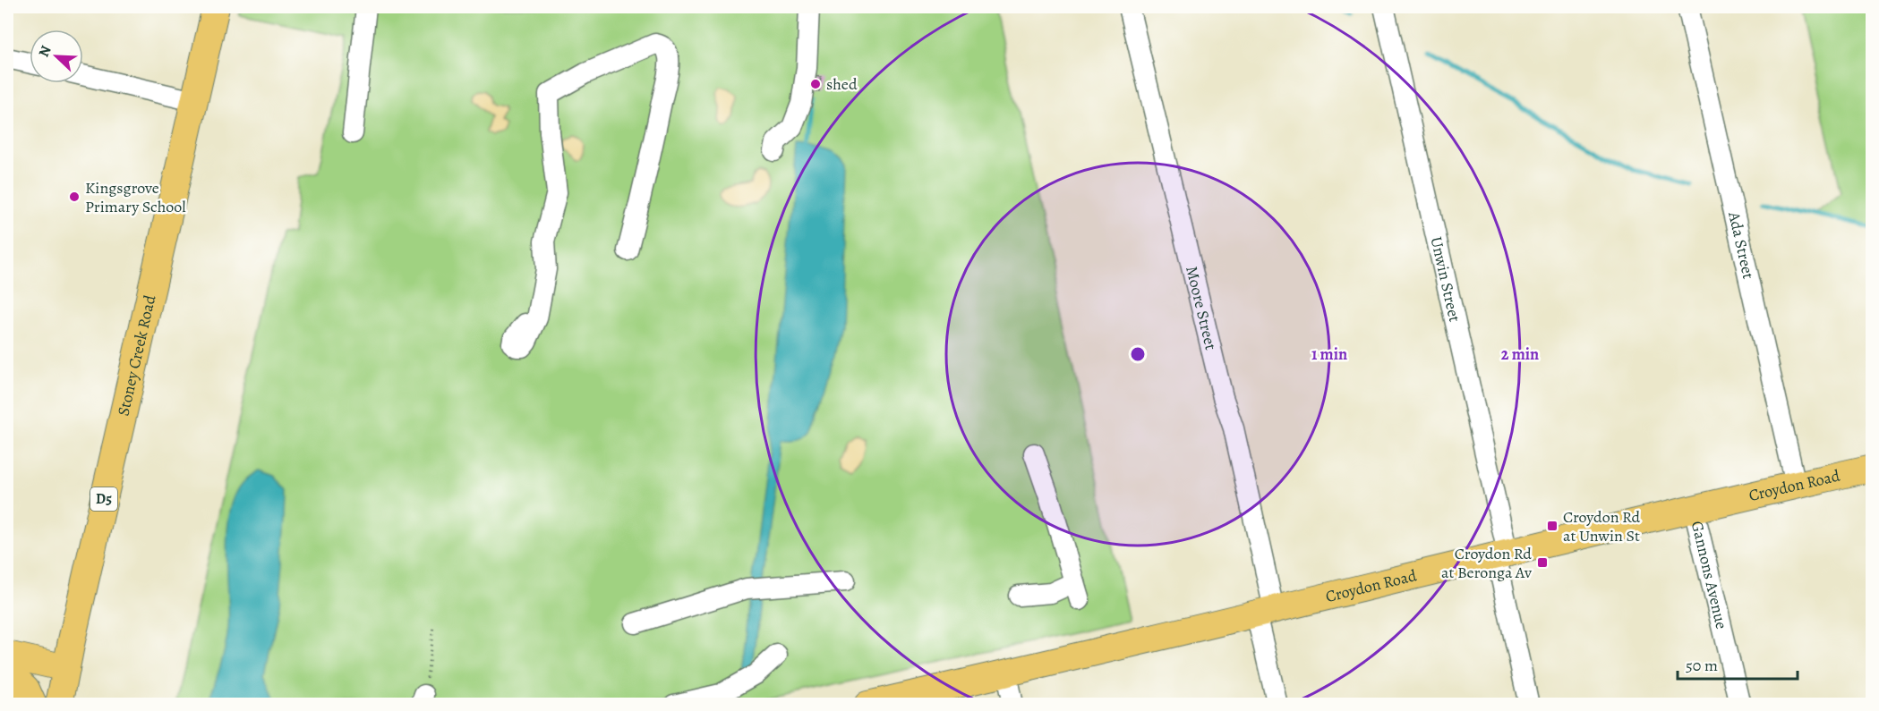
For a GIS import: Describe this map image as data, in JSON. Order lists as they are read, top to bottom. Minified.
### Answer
{"streets":{"main road":["Stoney Creek Road","Croydon Road","D5"],"street":["Ada Street","Unwin Street","Moore Street","Gannons Avenue"]},"crossings":[["Ada Street","Croydon Road"],["Unwin Street","Croydon Road"],["Moore Street","Croydon Road"],["Croydon Road","Gannons Avenue"]],"places":{"other":["shed","Kingsgrove Primary School"],"transit":["Croydon Rd at Unwin St","Croydon Rd at Beronga Av"]},"scale_bar":"50 m","north":"top left","rings":["1 min","2 min"]}
